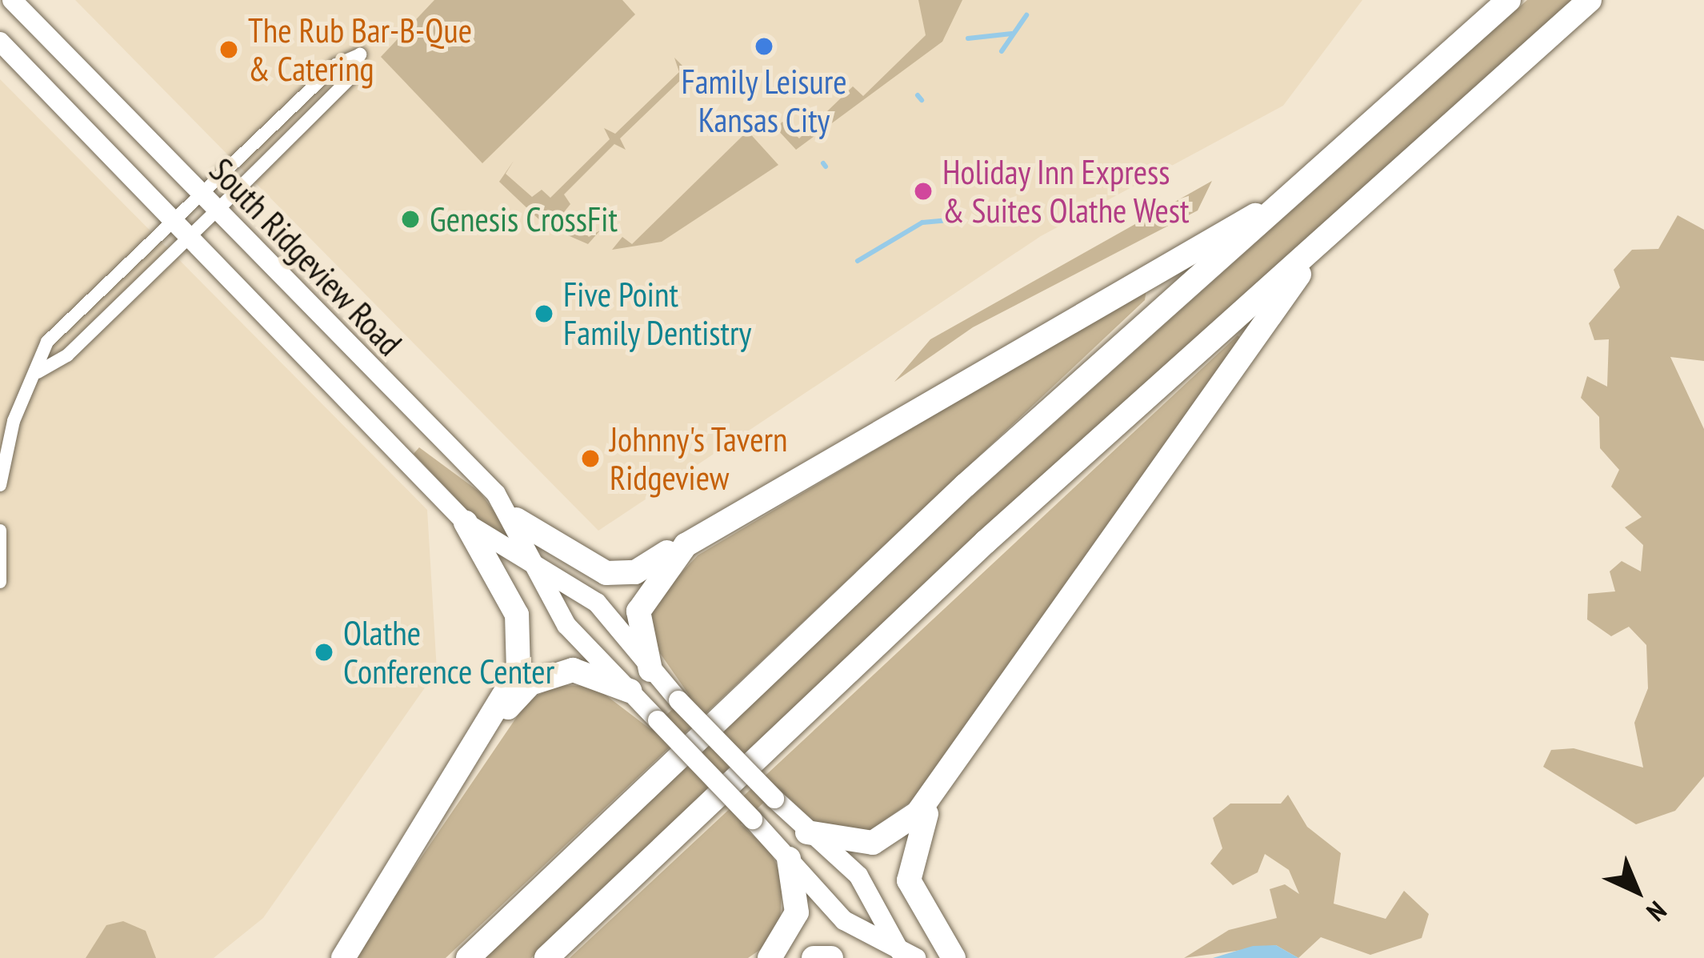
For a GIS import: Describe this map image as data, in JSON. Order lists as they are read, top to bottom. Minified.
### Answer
{"streets":{"main road":["South Ridgeview Road"]},"places":["Family Leisure Kansas City","The Rub Bar-B-Que & Catering","Holiday Inn Express & Suites Olathe West","Genesis CrossFit","Five Point Family Dentistry","Johnny's Tavern Ridgeview","Olathe Conference Center"],"north":"bottom right"}
